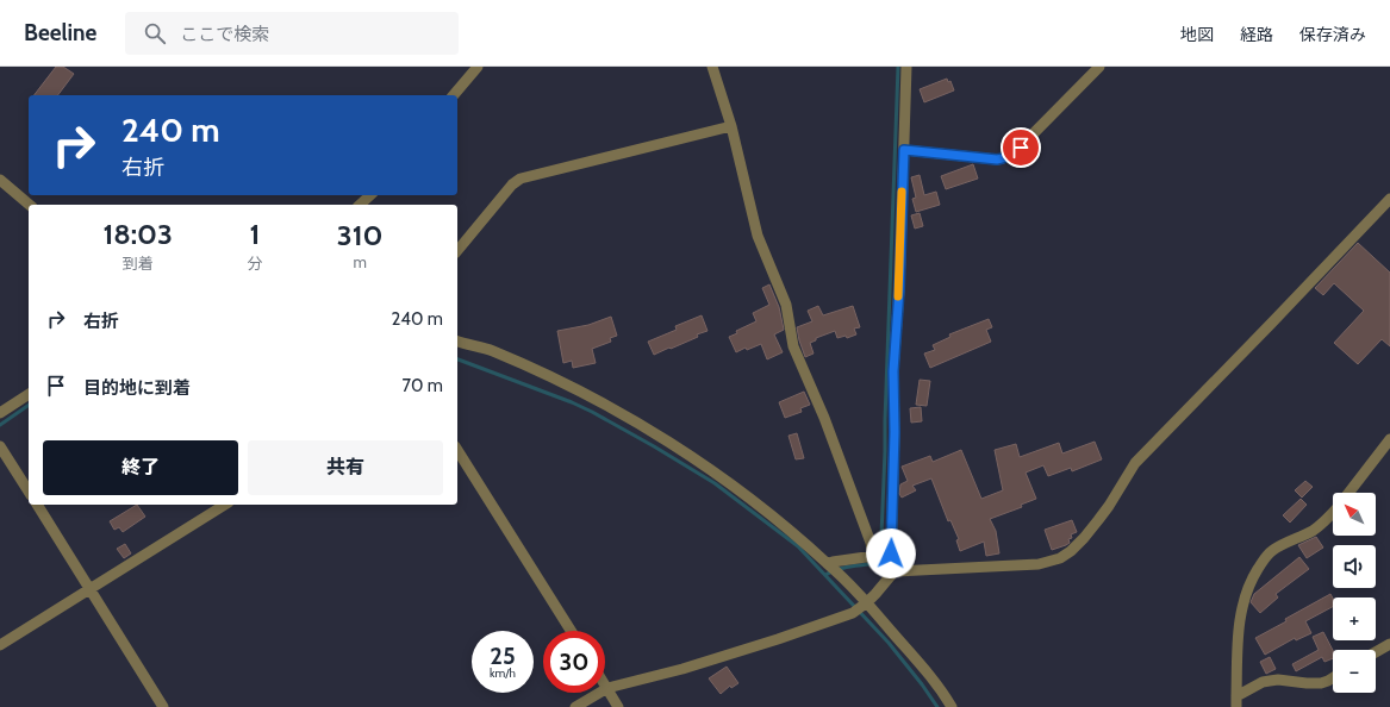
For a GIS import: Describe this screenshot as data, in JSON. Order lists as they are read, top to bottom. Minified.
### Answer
{"north":"top left","page":{"header":"Beeline","search":"ここで検索","nav":["地図","経路","保存済み"],"turn":["240 m","右折"],"eta":["18:03","到着","1","分","310","m"],"list":[{"name":"右折","value":"240 m"},{"name":"目的地に到着","value":"70 m"}],"buttons":["終了","共有"],"map_buttons":["+","−"],"speed":"25 km/h","limit":"30"}}
